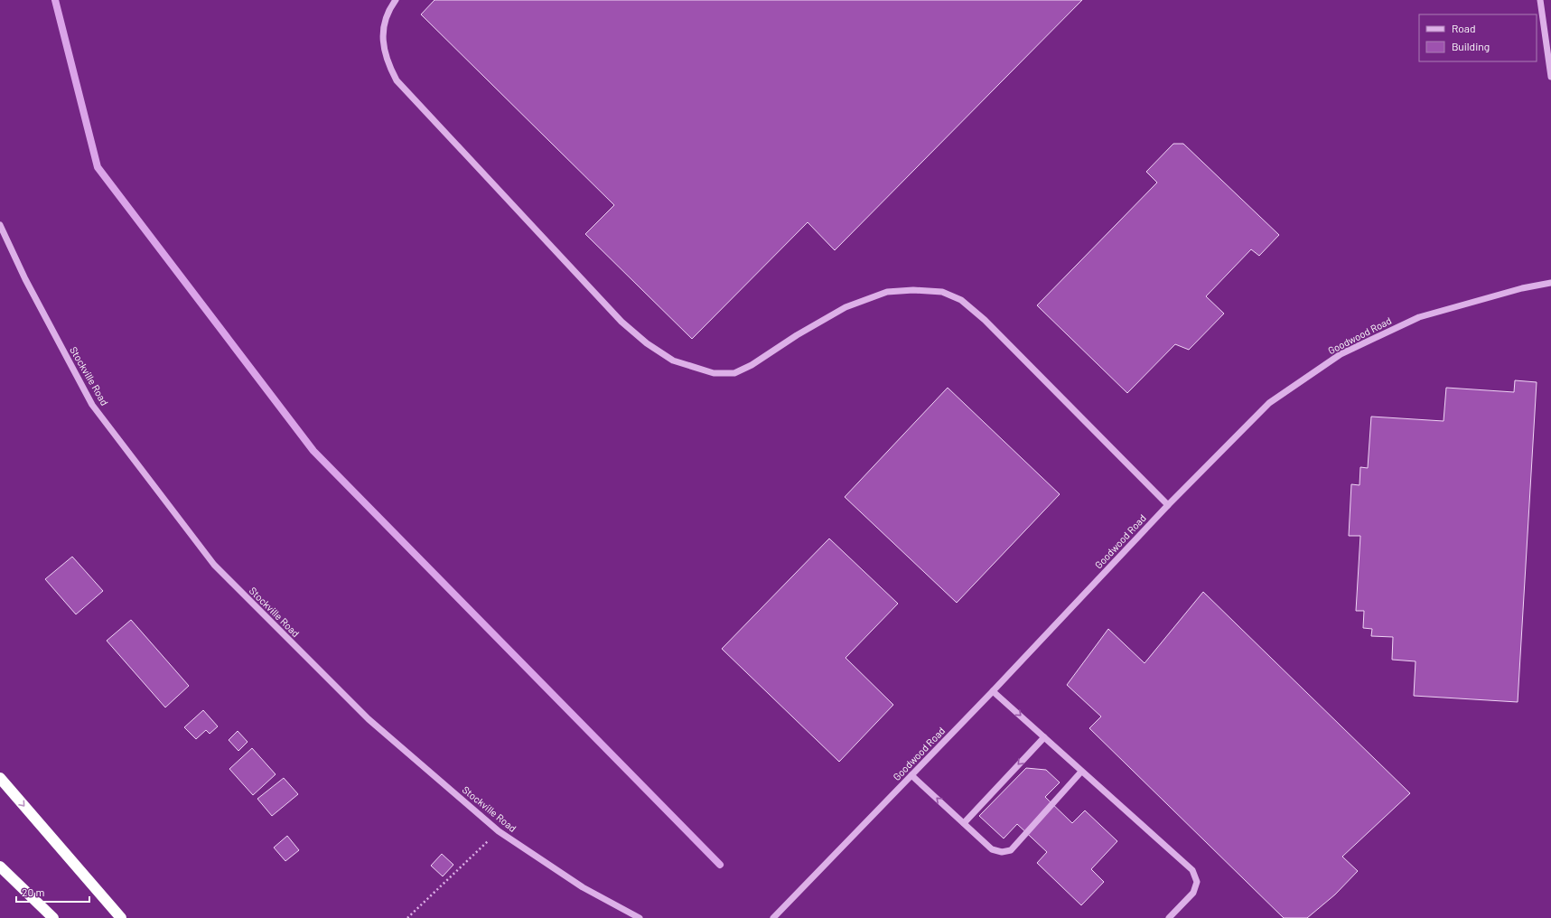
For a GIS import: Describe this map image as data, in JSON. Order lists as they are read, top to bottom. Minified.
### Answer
{"streets":{"street":["Goodwood Road","Stockville Road"]},"legend":["Road","Building"],"scale_bar":"20 m"}
